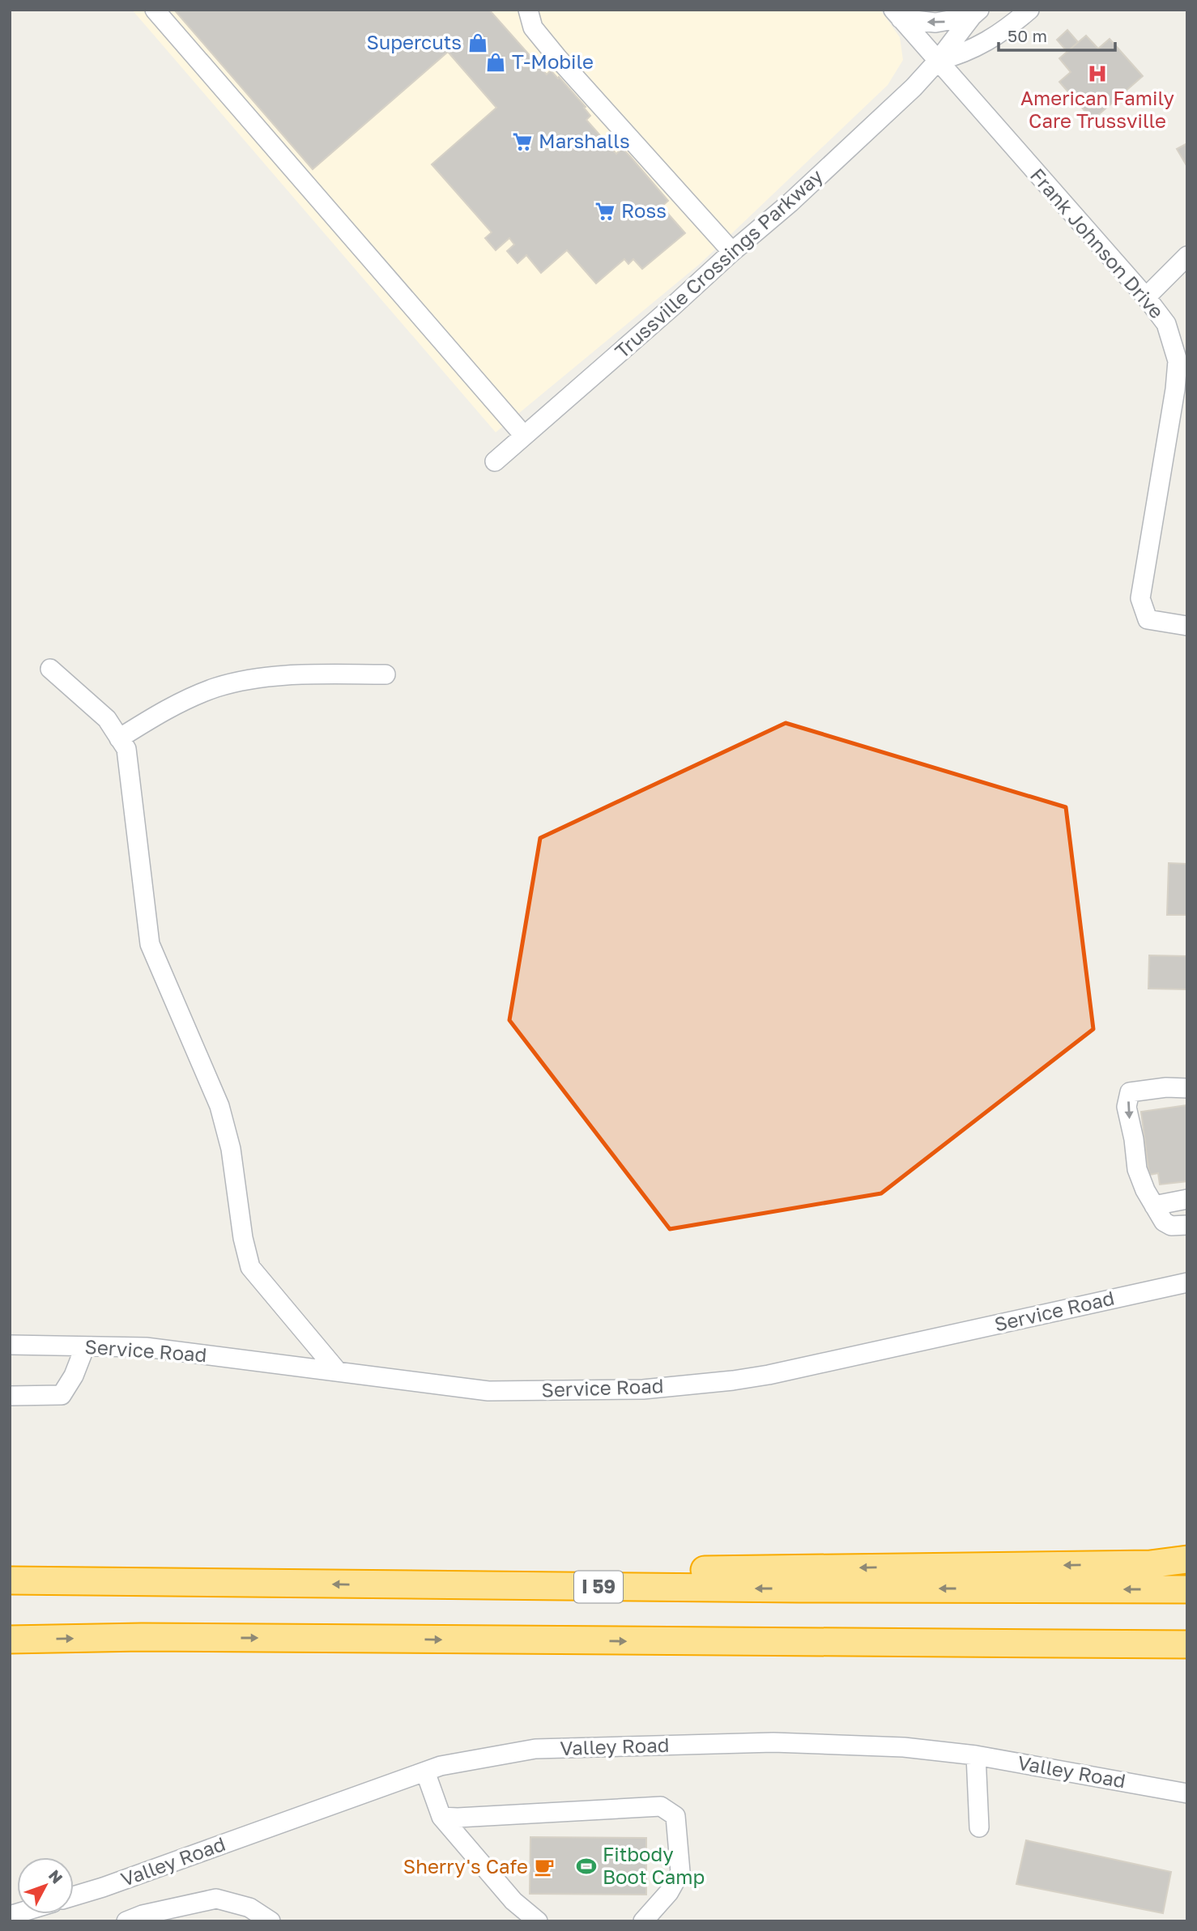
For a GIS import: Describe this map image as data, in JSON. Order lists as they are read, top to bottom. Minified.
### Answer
{"streets":{"highway":["I 59"],"street":["Frank Johnson Drive","Trussville Crossings Parkway","Service Road","Valley Road"]},"crossings":[["Frank Johnson Drive","Trussville Crossings Parkway"]],"places":{"shop":["Supercuts","T-Mobile"],"hospital":["American Family Care Trussville"],"supermarket":["Marshalls","Ross"],"sports":["Fitbody Boot Camp"],"cafe":["Sherry's Cafe"]},"scale_bar":"50 m","north":"top right"}
